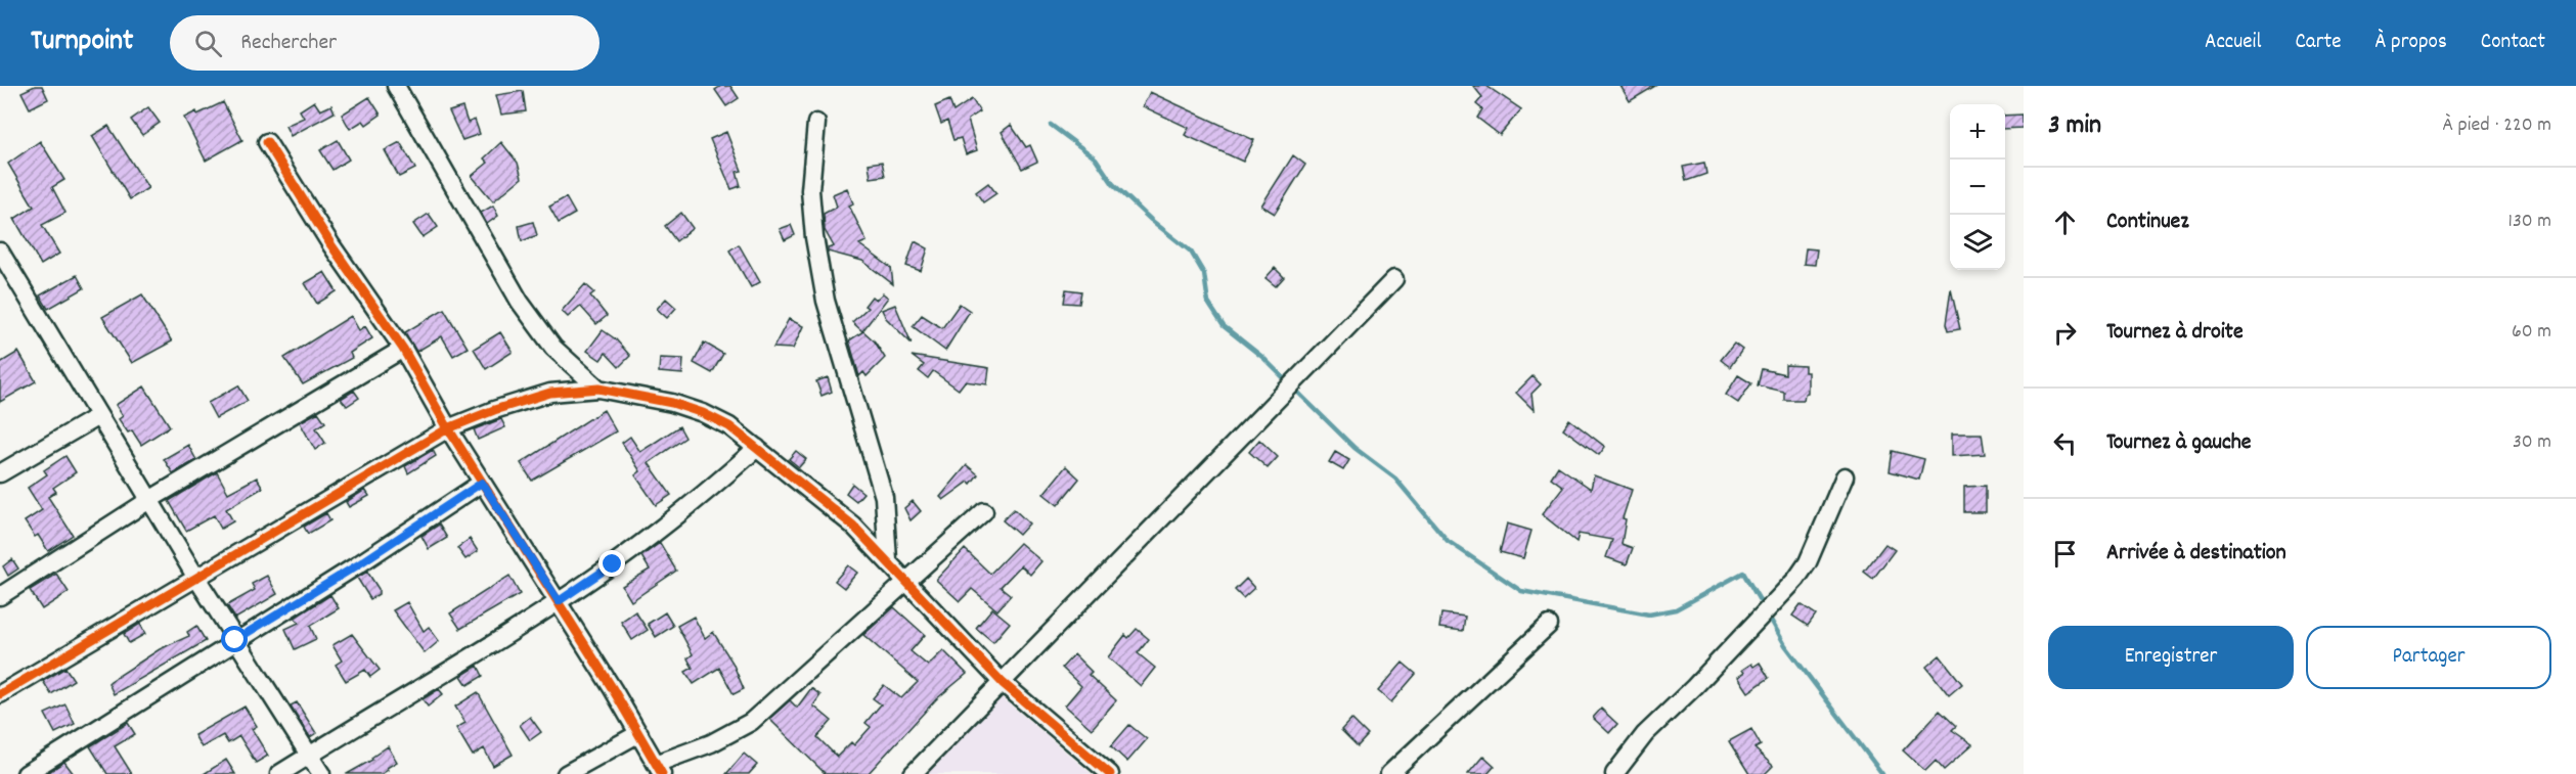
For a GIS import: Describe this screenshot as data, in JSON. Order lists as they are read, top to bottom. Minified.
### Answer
{"page":{"header":"Turnpoint","search":"Rechercher","nav":["Accueil","Carte","À propos","Contact"],"heading":["3 min","À pied · 220 m"],"map_buttons":["+","−"],"list":[["Continuez","130 m"],["Tournez à droite","60 m"],["Tournez à gauche","30 m"],"Arrivée à destination"],"buttons":["Enregistrer","Partager"]}}
